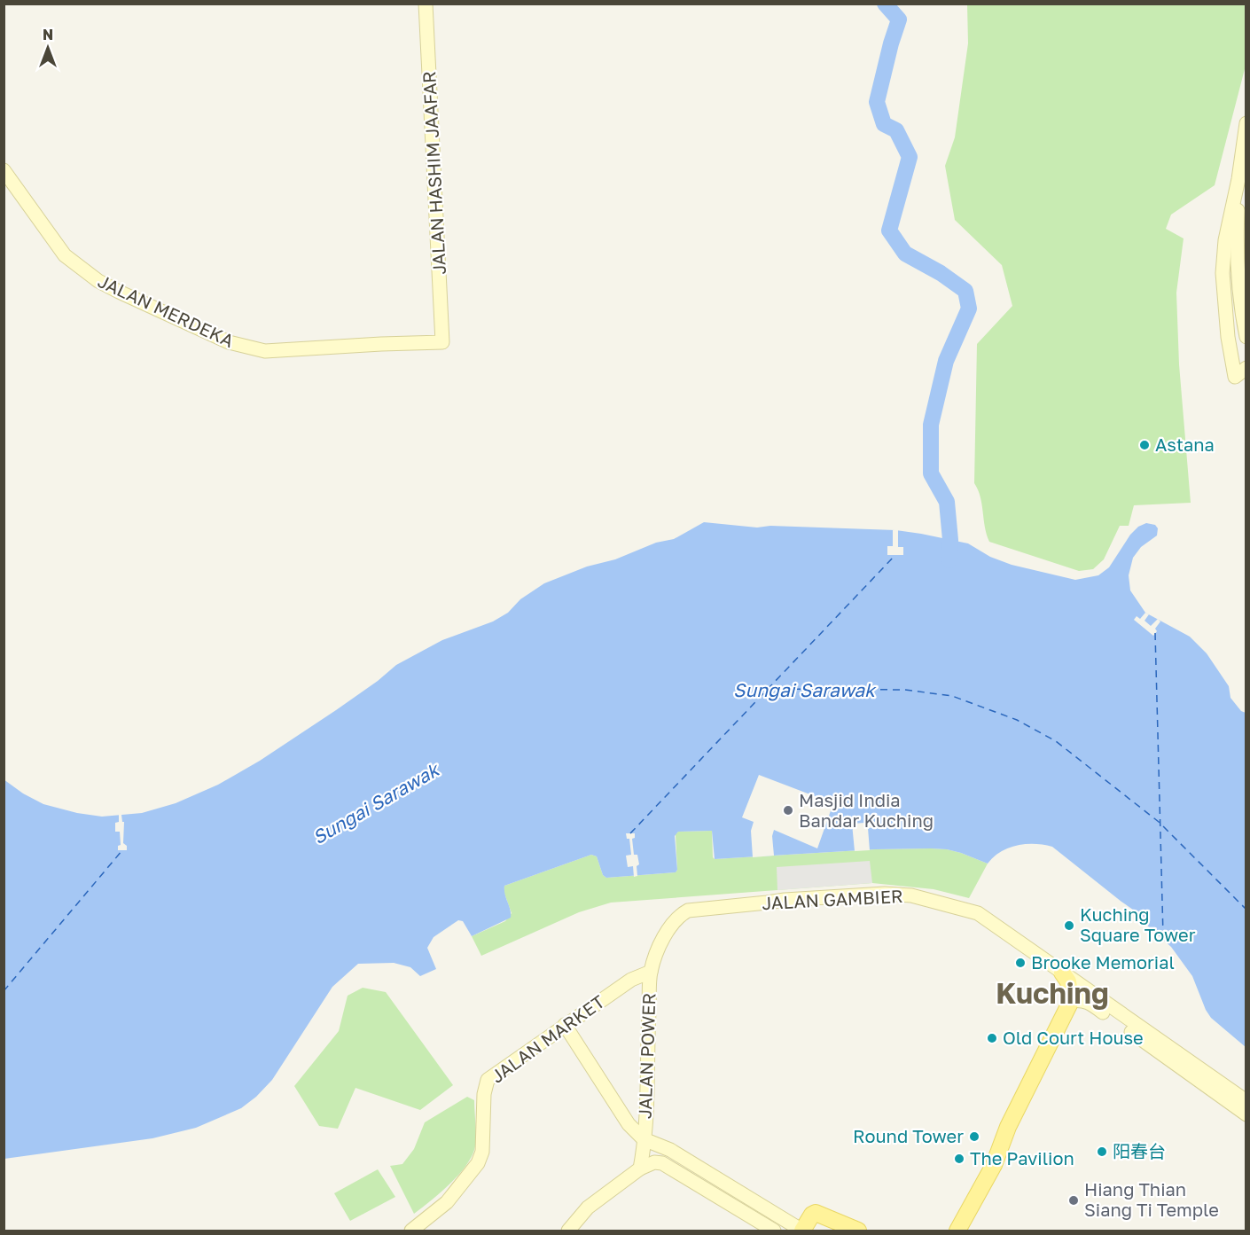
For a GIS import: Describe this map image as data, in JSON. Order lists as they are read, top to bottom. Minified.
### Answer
{"streets":{"main road":["JALAN HASHIM JAAFAR","JALAN MERDEKA","JALAN GAMBIER","JALAN MARKET","JALAN POWER"]},"crossings":[["JALAN HASHIM JAAFAR","JALAN MERDEKA"],["JALAN GAMBIER","JALAN MARKET"],["JALAN GAMBIER","JALAN POWER"],["JALAN MARKET","JALAN POWER"]],"districts":["Kuching"],"water":["Sungai Sarawak"],"places":["Astana","Masjid India Bandar Kuching","Kuching Square Tower","Brooke Memorial","Old Court House","Round Tower","阳春台","The Pavilion","Hiang Thian Siang Ti Temple"],"north":"top"}
